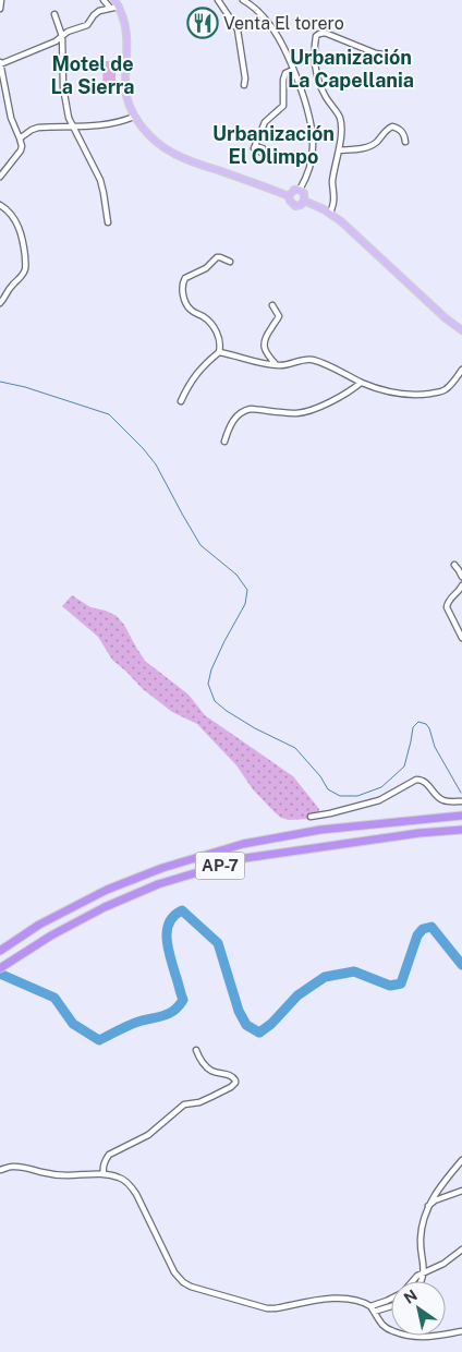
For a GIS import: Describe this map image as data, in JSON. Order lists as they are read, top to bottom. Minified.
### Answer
{"streets":{"highway":["AP-7"]},"districts":["Urbanización La Capellania","Motel de La Sierra","Urbanización El Olimpo"],"places":{"restaurant":["Venta El torero"]},"north":"top left"}
